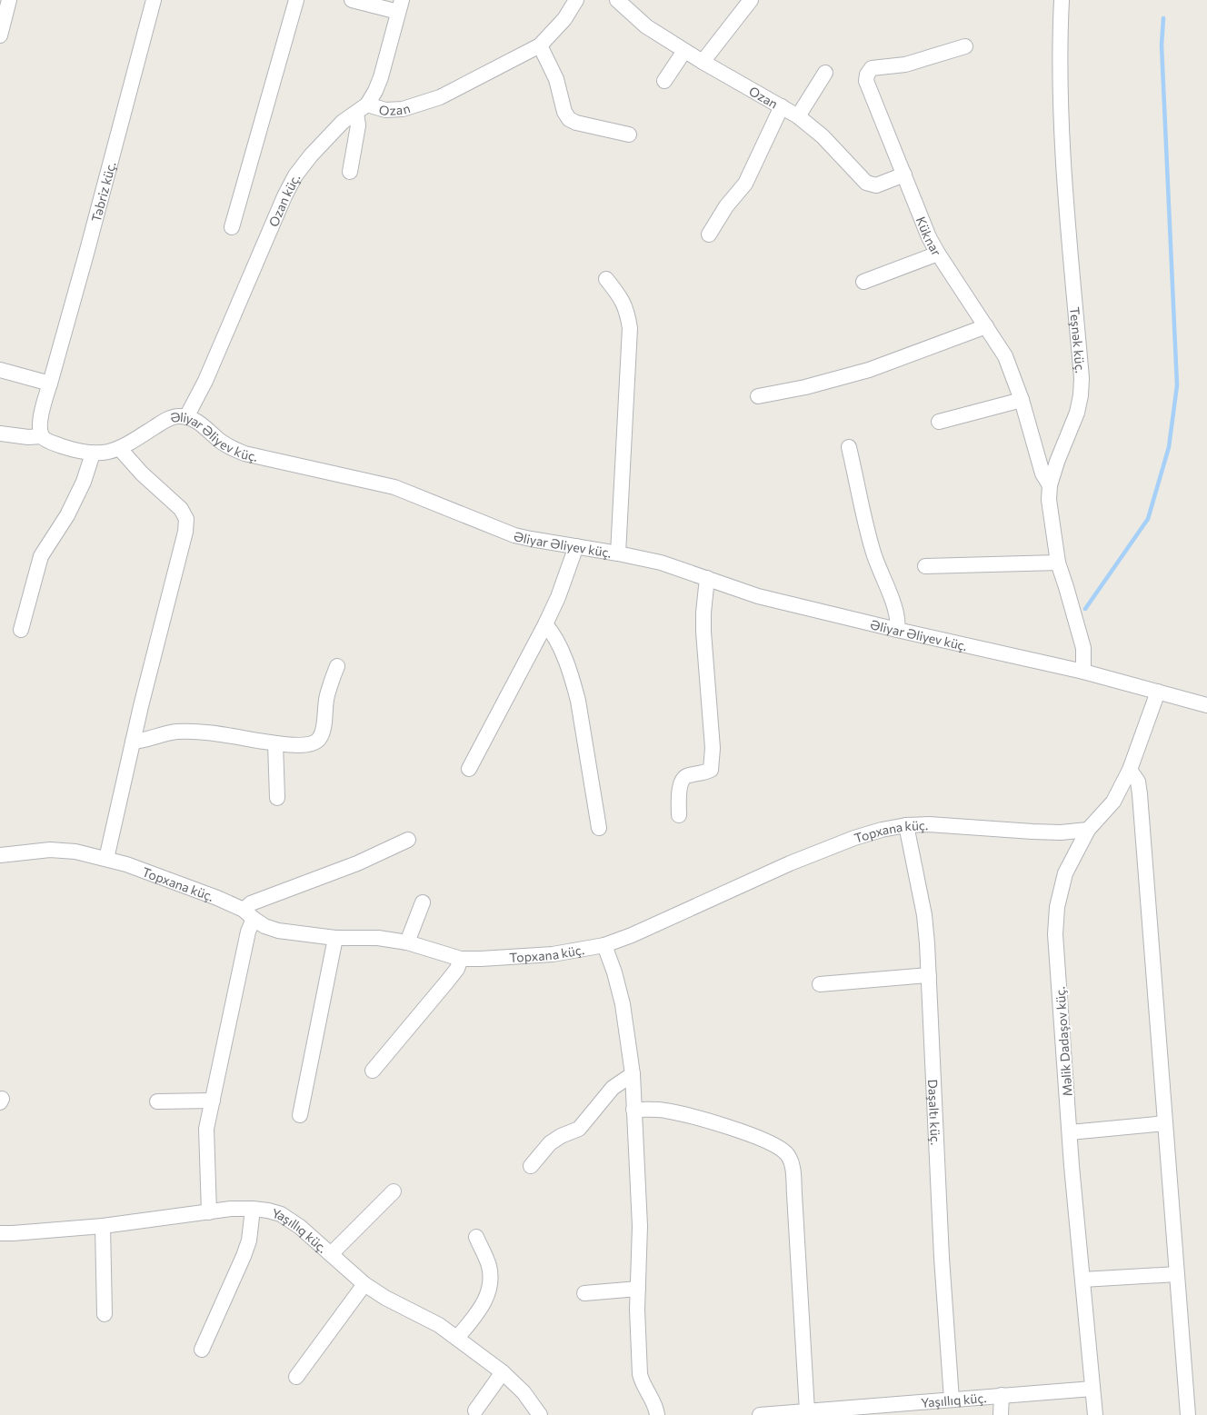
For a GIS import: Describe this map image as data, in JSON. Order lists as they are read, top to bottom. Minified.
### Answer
{"streets":{"street":["Ozan","Təbriz küç.","Ozan küç.","Küknar","Teşnək küç.","Əliyar Əliyev küç.","Topxana küç.","Məlik Dadaşov küç.","Daşaltı küç.","Yaşıllıq küç."]},"crossings":[["Ozan","Ozan küç."],["Ozan","Küknar"],["Ozan küç.","Əliyar Əliyev küç."],["Küknar","Teşnək küç."],["Teşnək küç.","Əliyar Əliyev küç."],["Əliyar Əliyev küç.","Məlik Dadaşov küç."],["Topxana küç.","Məlik Dadaşov küç."],["Topxana küç.","Daşaltı küç."],["Məlik Dadaşov küç.","Yaşıllıq küç."],["Daşaltı küç.","Yaşıllıq küç."]]}
